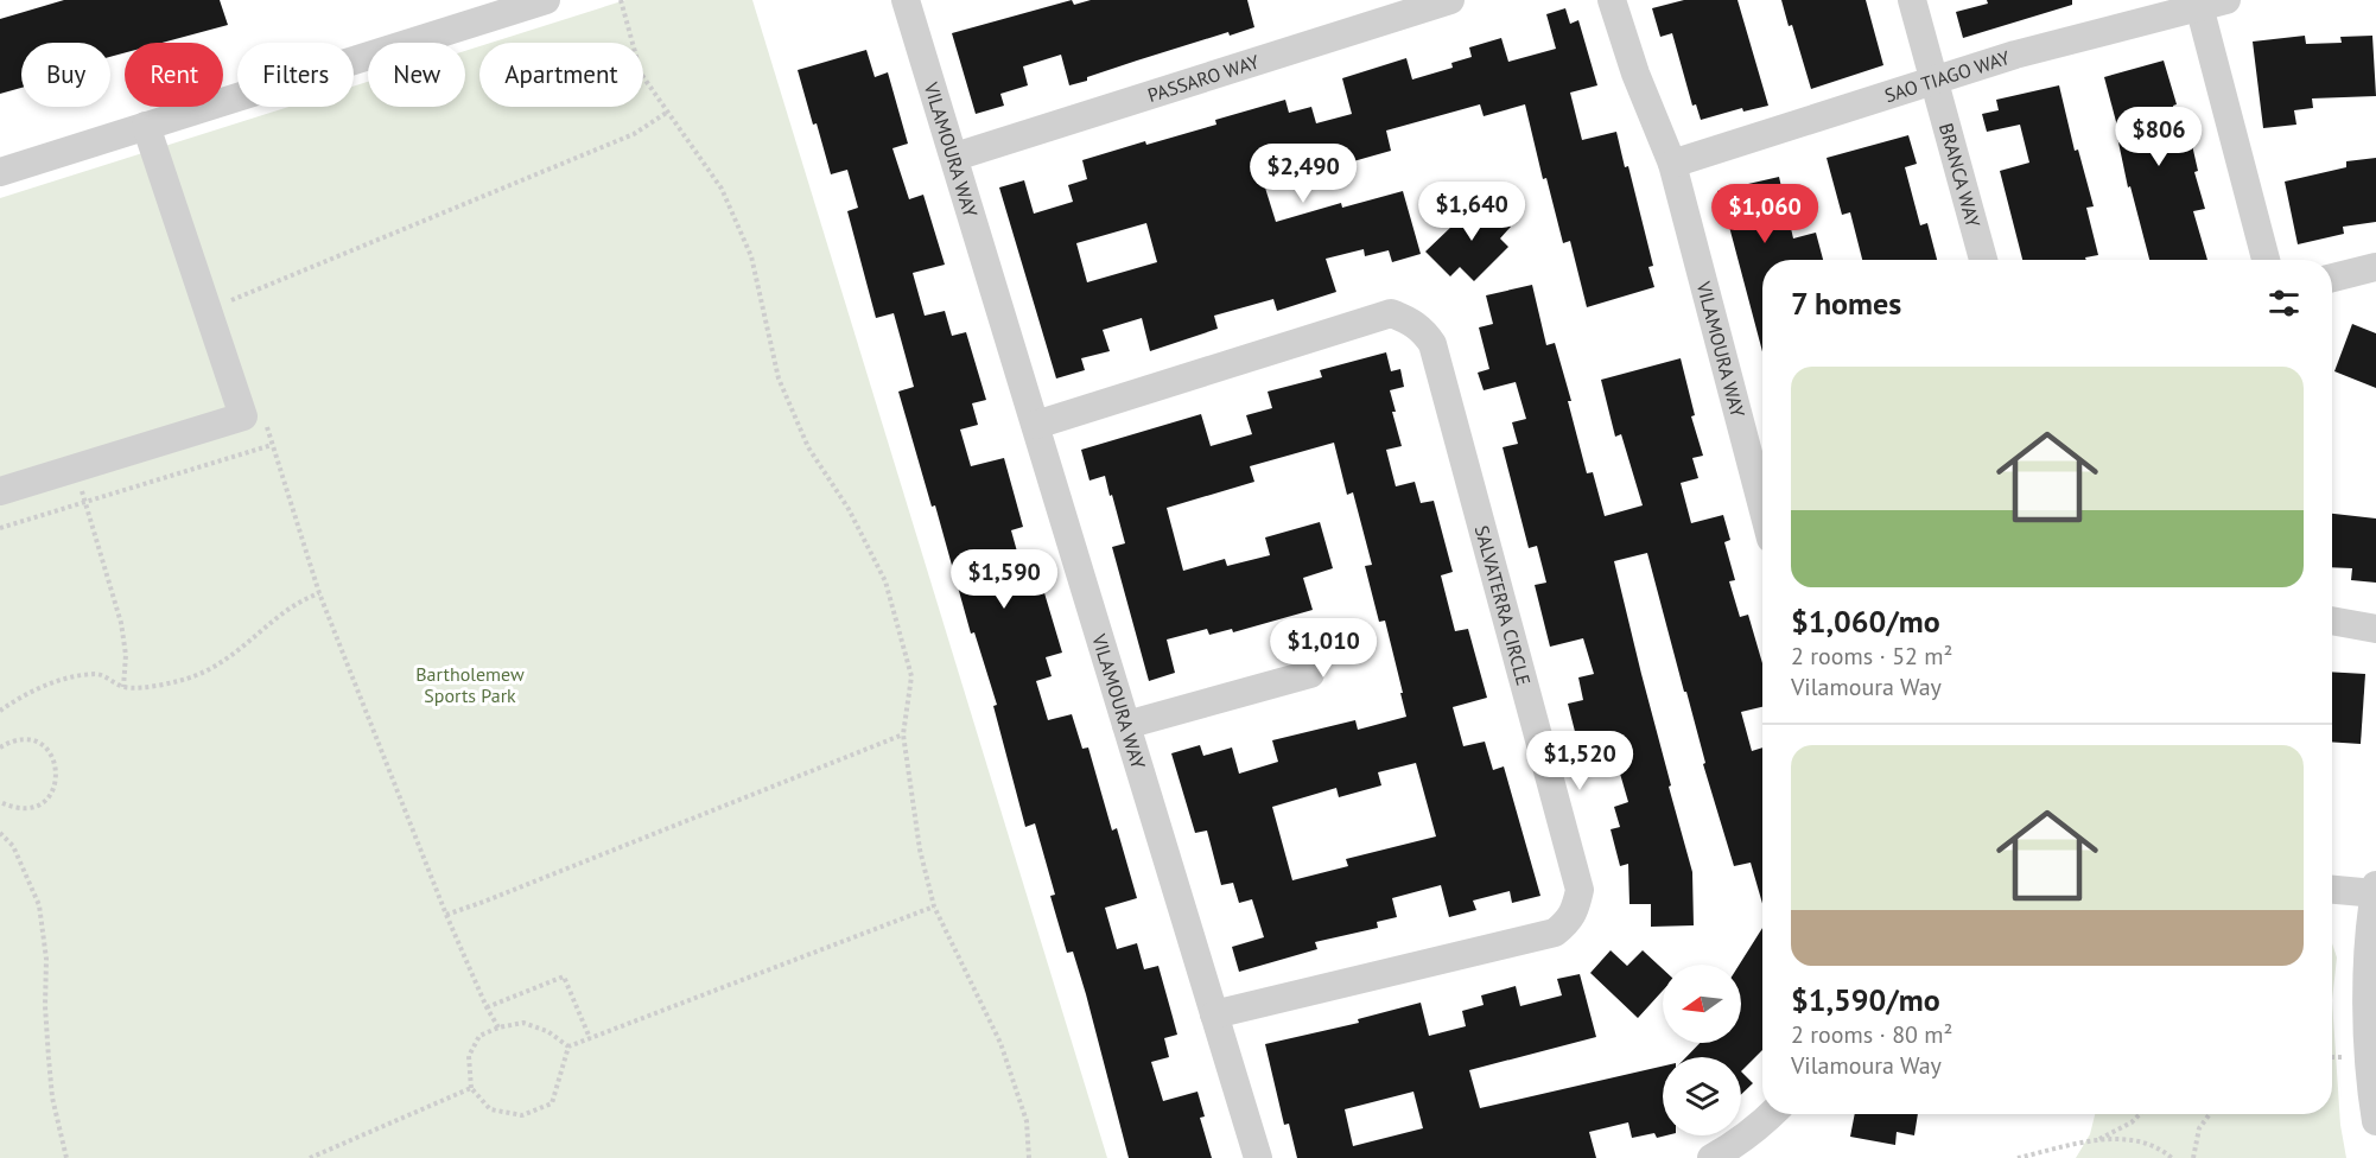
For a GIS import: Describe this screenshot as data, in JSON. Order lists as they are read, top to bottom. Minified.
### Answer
{"streets":{"street":["SAO TIAGO WAY","PASSARO WAY","VILAMOURA WAY","BRANCA WAY","SALVATERRA CIRCLE"]},"crossings":[["SAO TIAGO WAY","VILAMOURA WAY"],["SAO TIAGO WAY","BRANCA WAY"],["PASSARO WAY","VILAMOURA WAY"],["VILAMOURA WAY","SALVATERRA CIRCLE"]],"parks":["Bartholemew Sports Park"],"north":"left","page":{"chip":["Buy","Rent","Filters","New","Apartment"],"price":["$806","$2,490","$1,640","$1,060","$1,590","$1,010","$1,520"],"heading":"7 homes","list":[{"name":"$1,060/mo","note":"2 rooms · 52 m² · Vilamoura Way"},{"name":"$1,590/mo","note":"2 rooms · 80 m² · Vilamoura Way"}]}}
